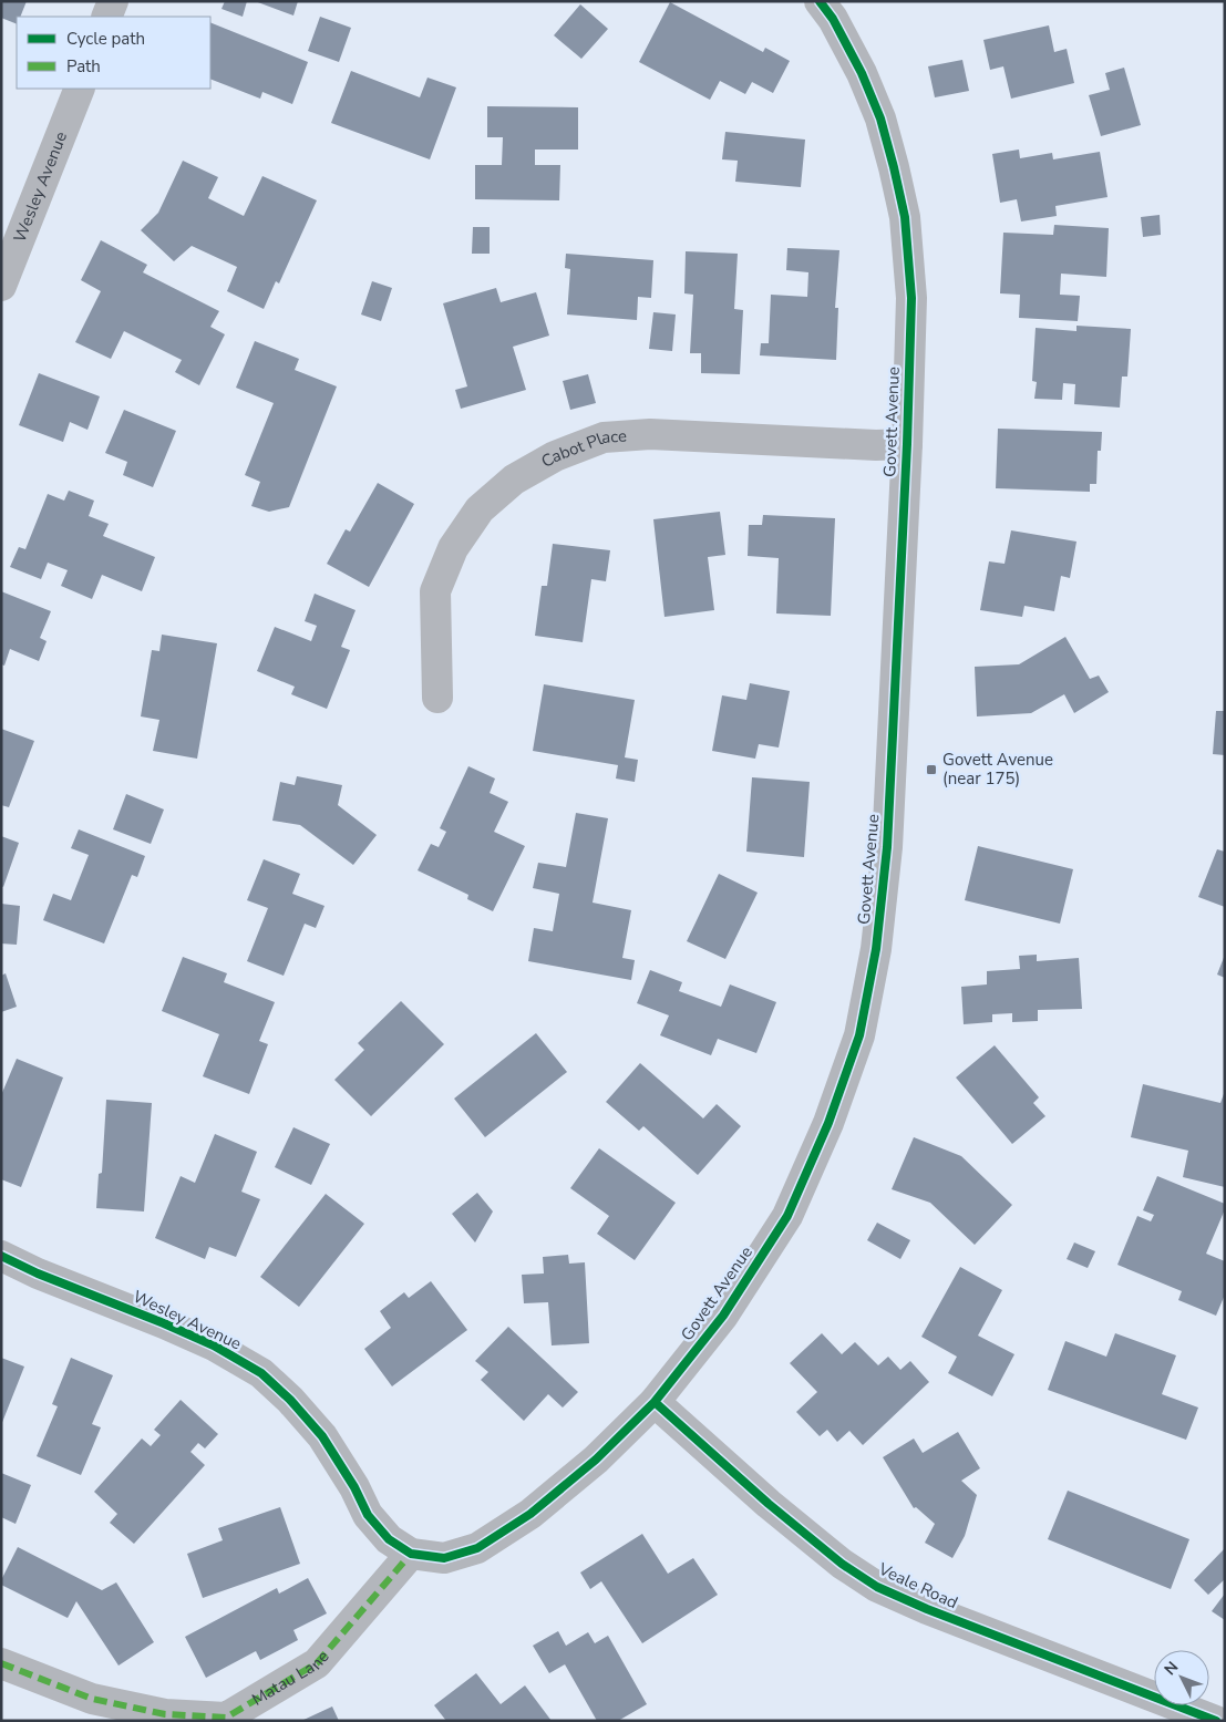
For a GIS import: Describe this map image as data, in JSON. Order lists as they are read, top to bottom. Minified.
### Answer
{"streets":{"street":["Wesley Avenue","Govett Avenue","Cabot Place","Veale Road","Matau Lane"]},"crossings":[["Wesley Avenue","Govett Avenue"],["Wesley Avenue","Matau Lane"],["Govett Avenue","Cabot Place"],["Govett Avenue","Veale Road"],["Govett Avenue","Matau Lane"]],"places":{"transit":["Govett Avenue (near 175)"]},"legend":["Cycle path","Path"],"north":"top left"}
